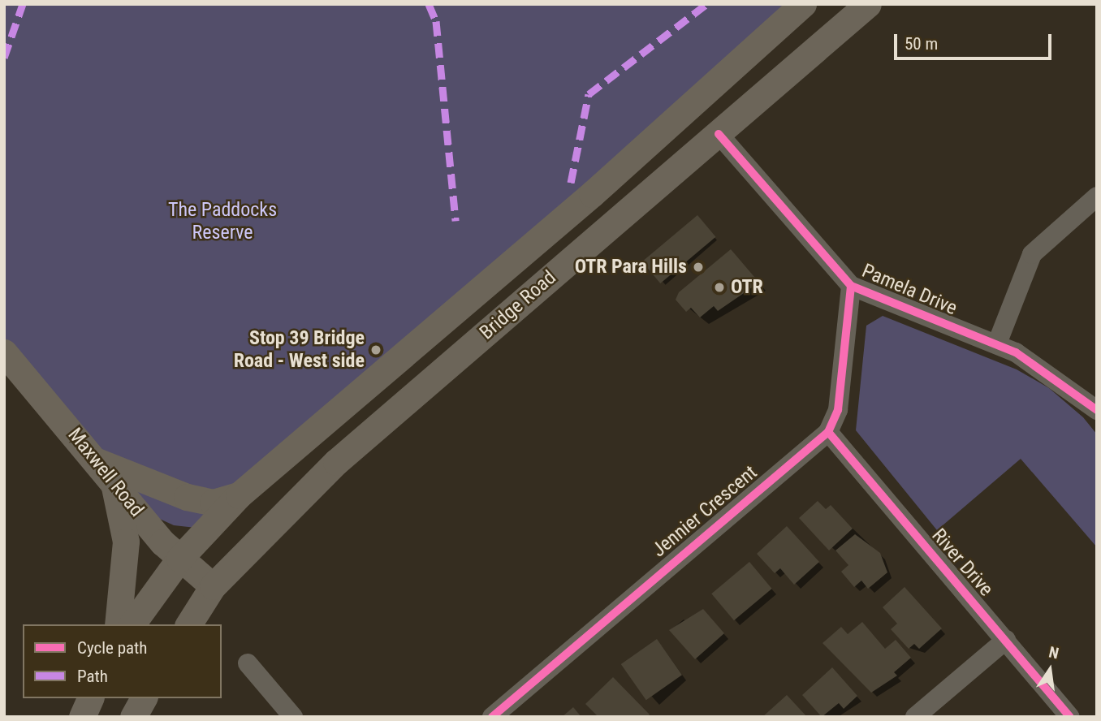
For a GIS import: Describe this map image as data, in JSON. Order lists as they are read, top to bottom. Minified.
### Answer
{"streets":{"main road":["Bridge Road","Maxwell Road"],"street":["Pamela Drive","Jennier Crescent","River Drive"]},"crossings":[["Pamela Drive","Bridge Road"],["Pamela Drive","Jennier Crescent"],["Bridge Road","Maxwell Road"],["Jennier Crescent","River Drive"]],"parks":["The Paddocks Reserve"],"places":["OTR Para Hills","OTR","Stop 39 Bridge Road - West side"],"legend":["Cycle path","Path"],"scale_bar":"50 m","north":"top"}
